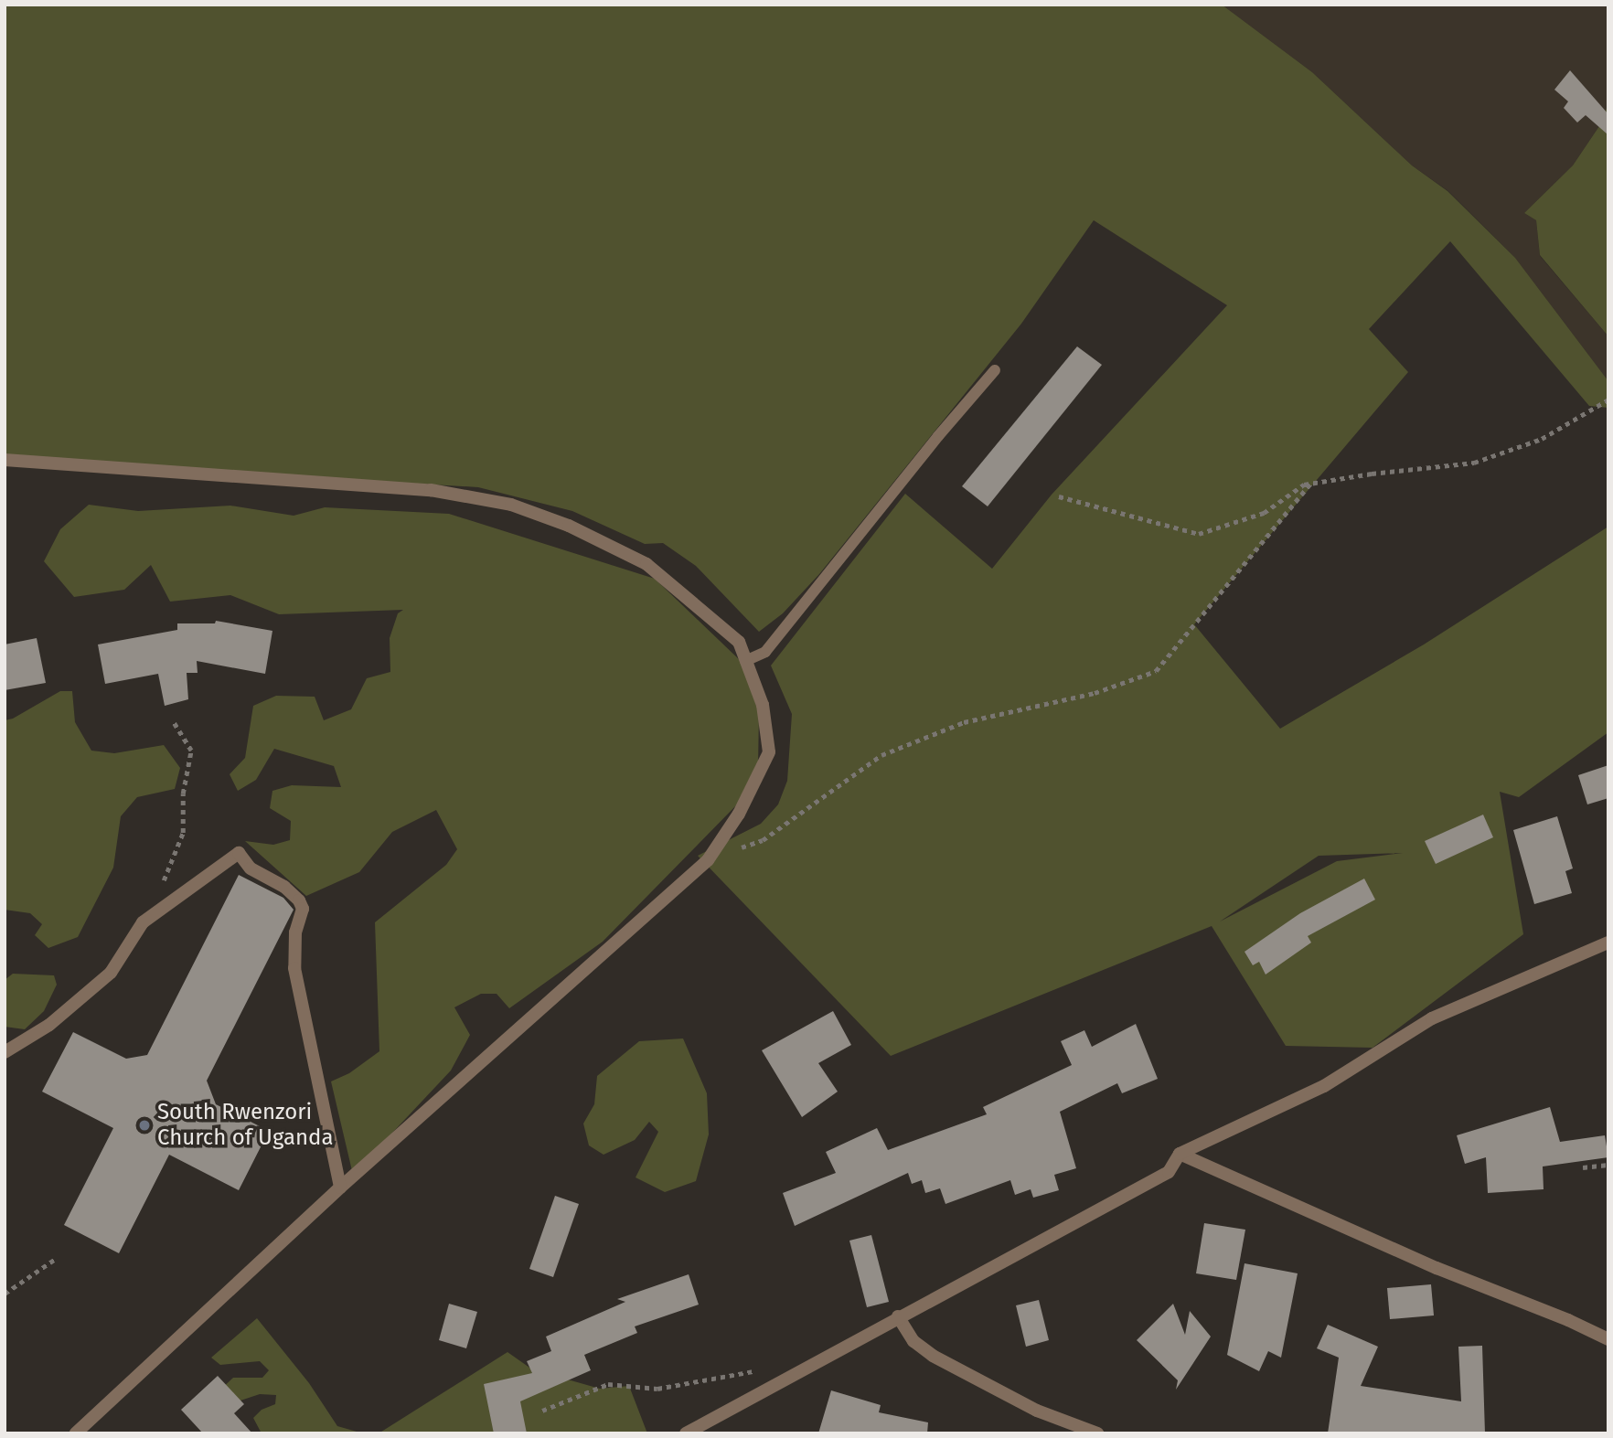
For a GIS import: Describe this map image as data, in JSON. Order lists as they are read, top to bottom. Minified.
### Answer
{"places":["South Rwenzori Church of Uganda"]}
